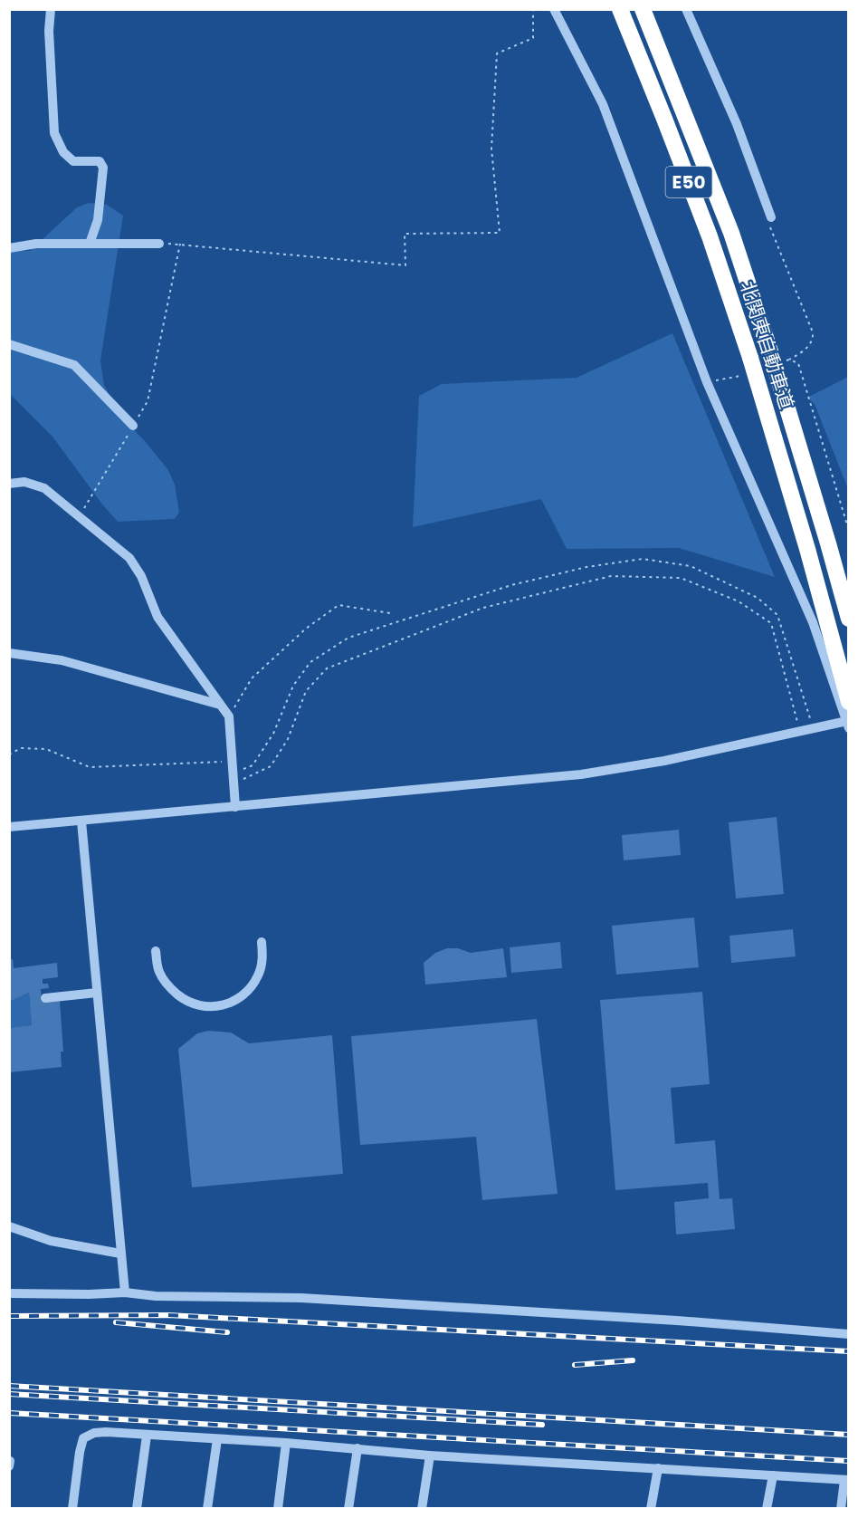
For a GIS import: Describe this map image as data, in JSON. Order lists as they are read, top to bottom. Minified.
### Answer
{"streets":{"highway":["E50","北関東自動車道"]}}
